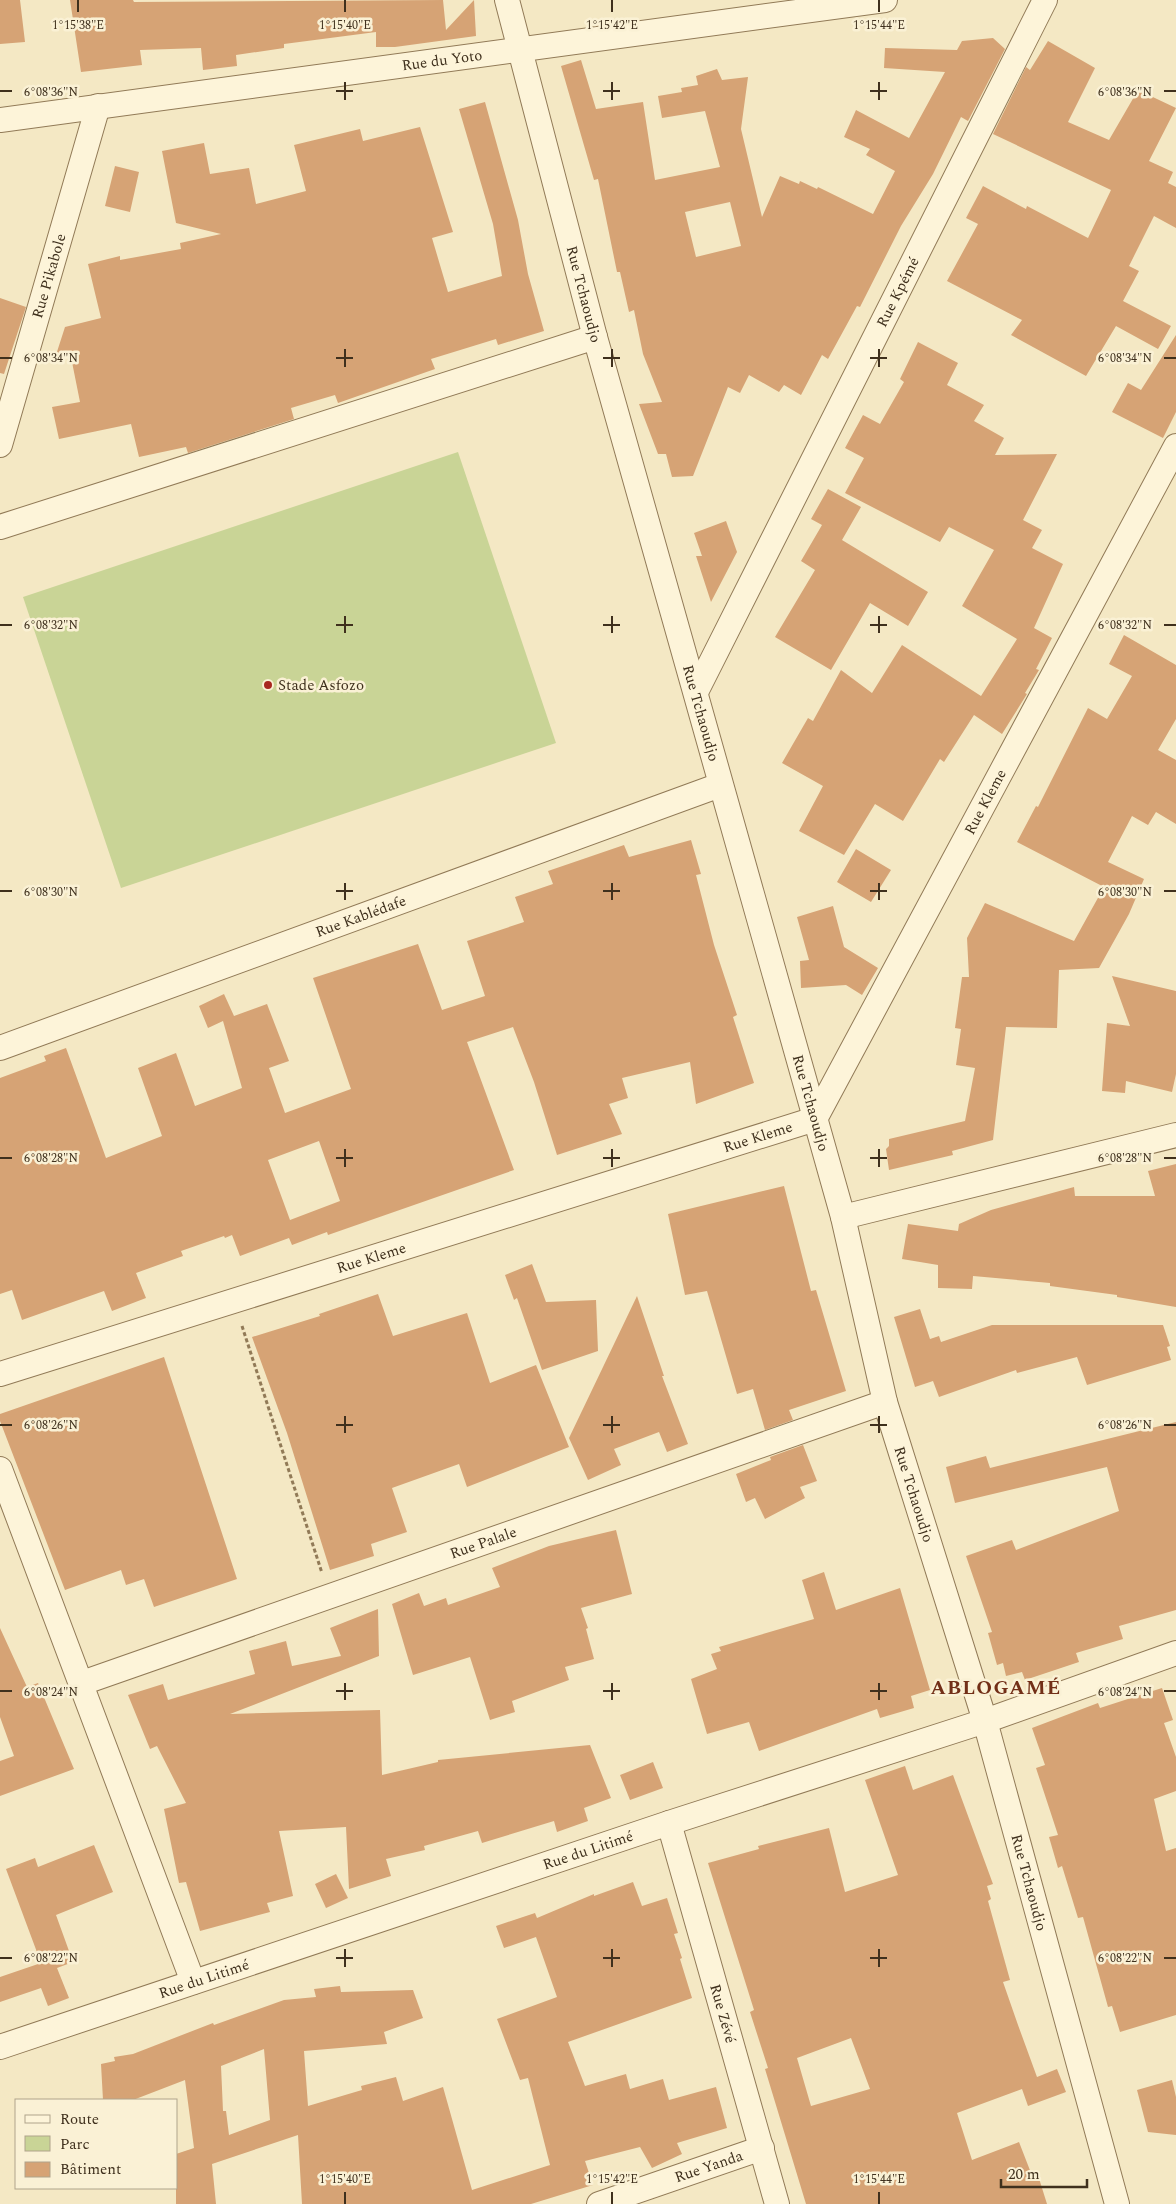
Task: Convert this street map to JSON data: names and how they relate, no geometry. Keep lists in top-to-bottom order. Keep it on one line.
{"streets":{"street":["Rue du Yoto","Rue Pikabole","Rue Kpémé","Rue Tchaoudjo","Rue Kleme","Rue Kablédafe","Rue Palale","Rue du Litimé","Rue Zévé","Rue Yanda"]},"crossings":[["Rue du Yoto","Rue Pikabole"],["Rue du Yoto","Rue Tchaoudjo"],["Rue Kpémé","Rue Tchaoudjo"],["Rue Tchaoudjo","Rue Kleme"],["Rue Tchaoudjo","Rue Kablédafe"],["Rue Tchaoudjo","Rue Palale"],["Rue Tchaoudjo","Rue du Litimé"],["Rue du Litimé","Rue Zévé"],["Rue Zévé","Rue Yanda"]],"districts":["ABLOGAMÉ"],"places":["Stade Asfozo"],"legend":["Route","Parc","Bâtiment"],"scale_bar":"20 m","coordinates":["1°15'38\"E","1°15'40\"E","1°15'42\"E","1°15'44\"E","6°08'36\"N","6°08'34\"N","6°08'32\"N","6°08'30\"N","6°08'28\"N","6°08'26\"N","6°08'24\"N","6°08'22\"N"]}
